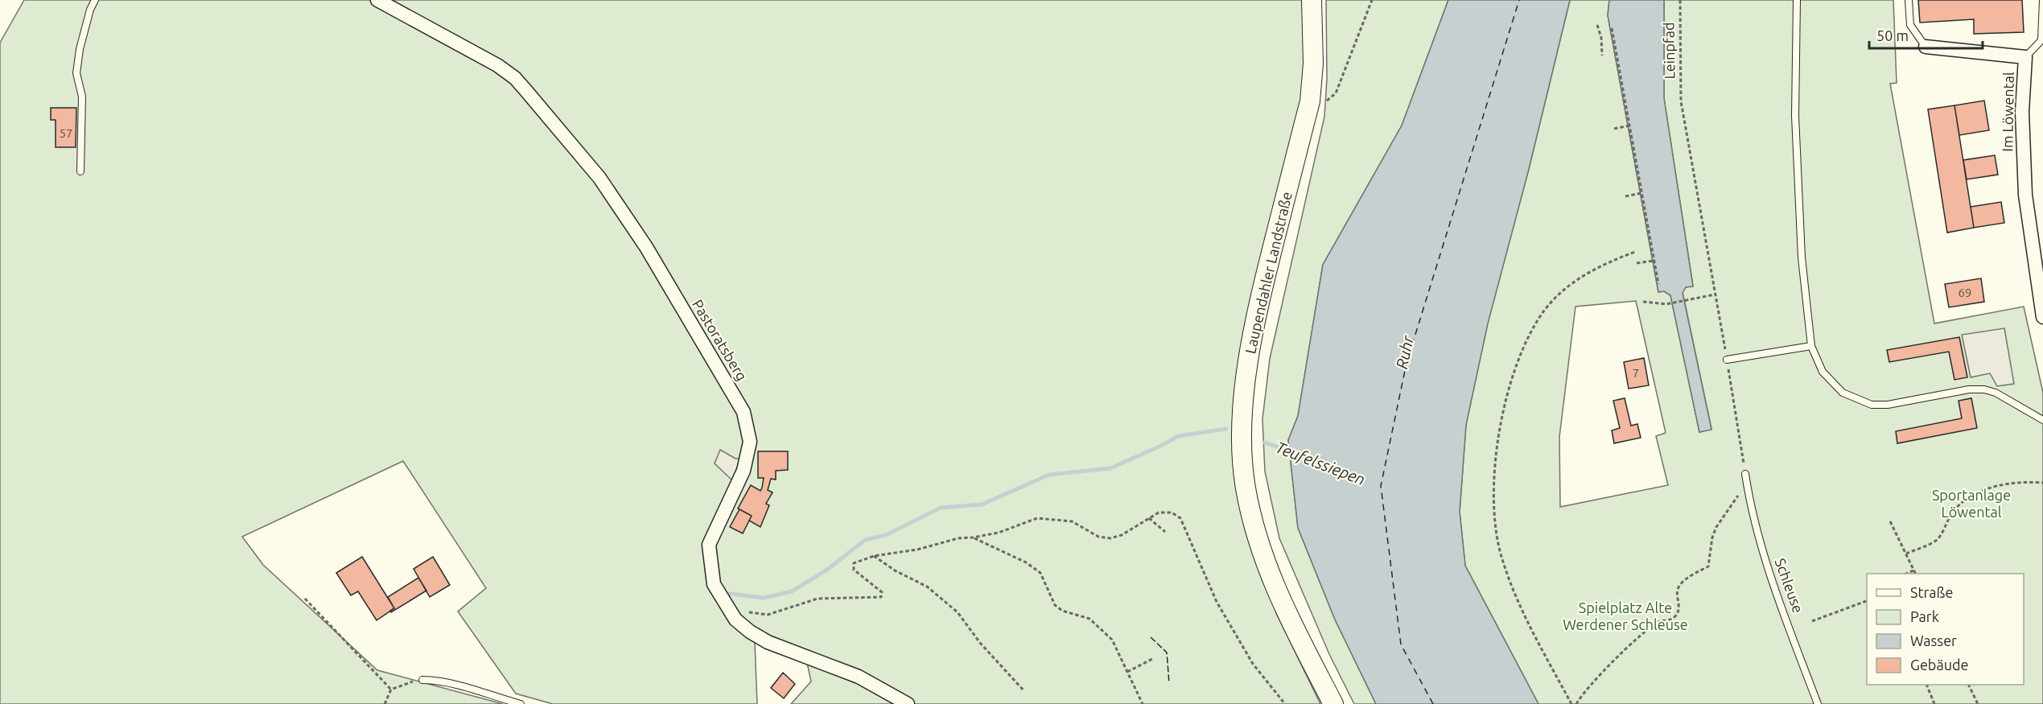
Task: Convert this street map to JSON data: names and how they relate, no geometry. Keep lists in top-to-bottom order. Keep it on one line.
{"streets":{"main road":["Laupendahler Landstraße"],"street":["Im Löwental","Pastoratsberg"],"lane":["Schleuse"],"path":["Leinpfad"]},"crossings":[["Leinpfad","Schleuse"]],"water":["Ruhr","Teufelssiepen"],"parks":["Sportanlage Löwental","Spielplatz Alte Werdener Schleuse"],"house_numbers":["57","69","7"],"legend":["Straße","Park","Wasser","Gebäude"],"scale_bar":"50 m"}
